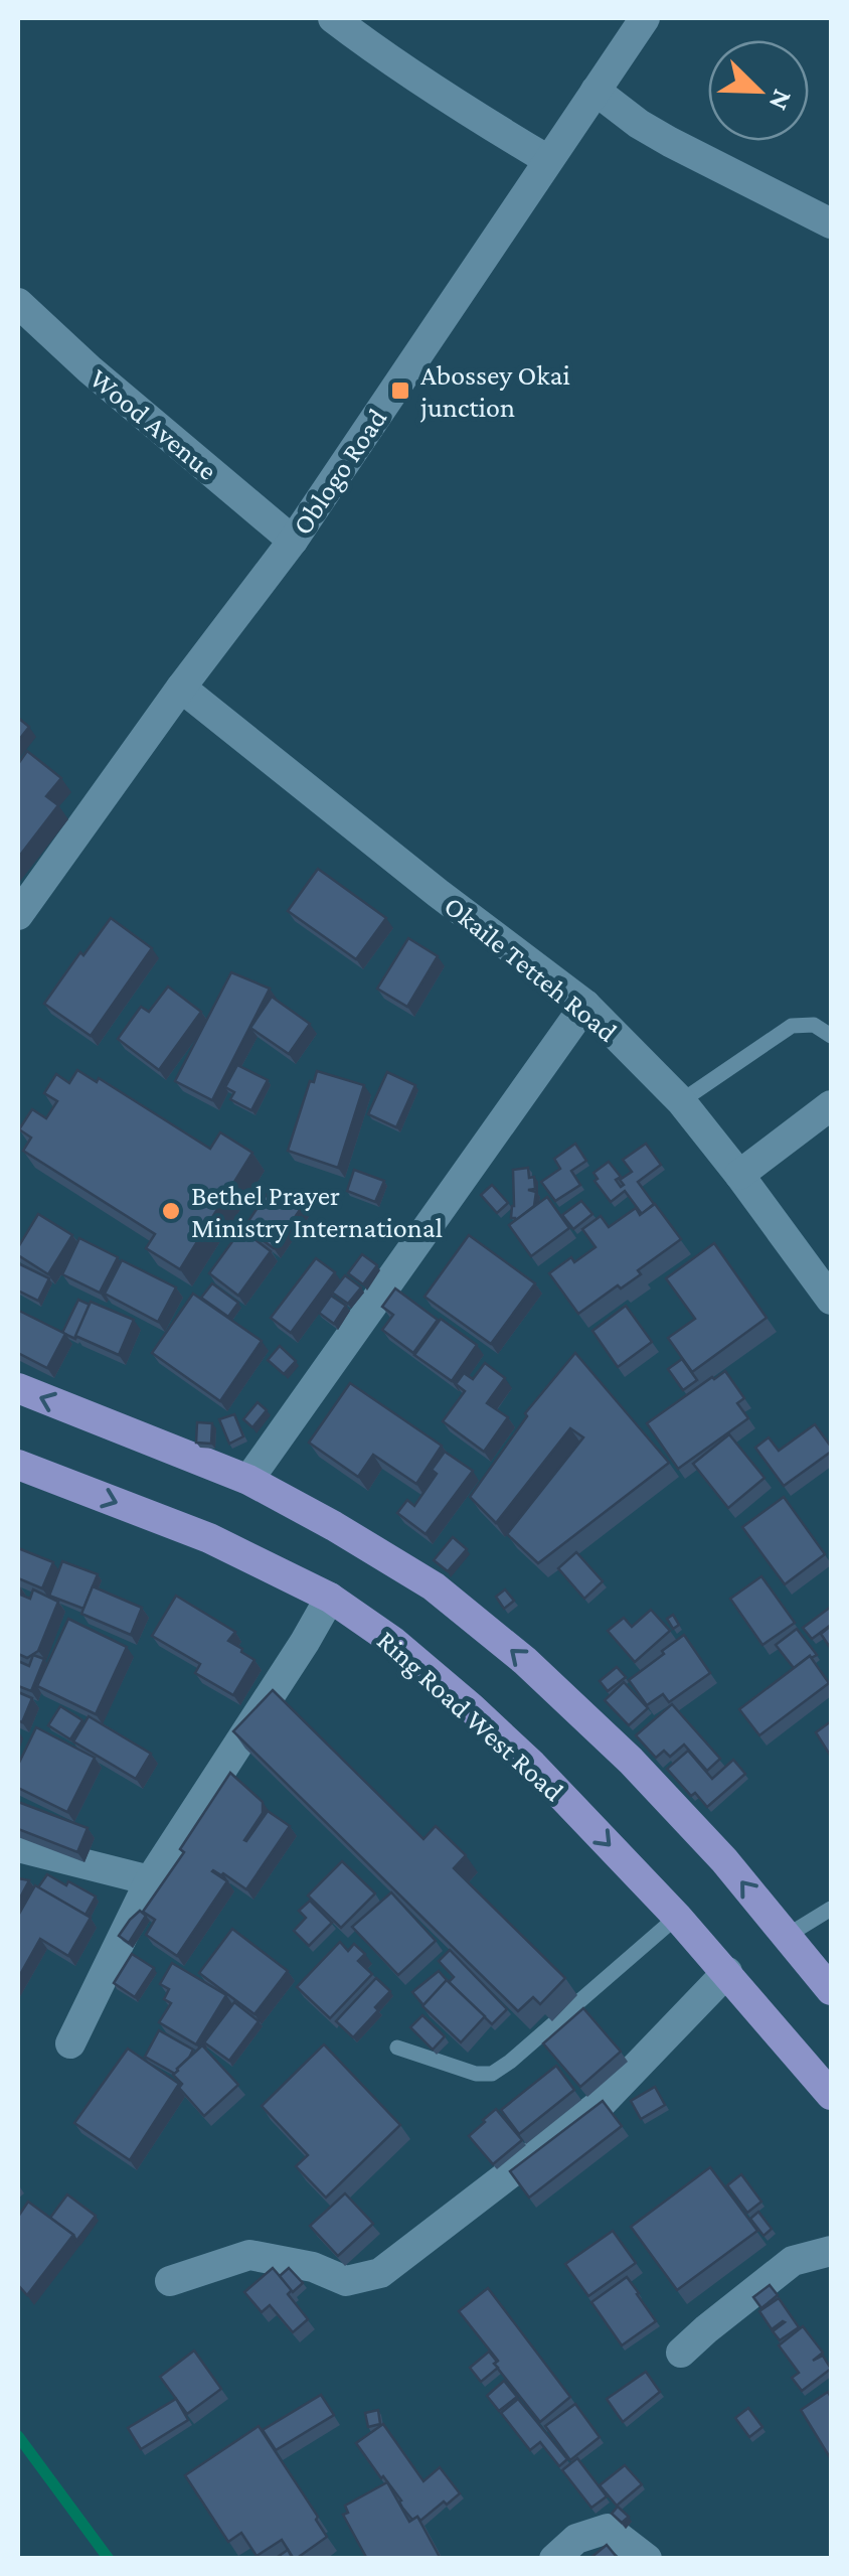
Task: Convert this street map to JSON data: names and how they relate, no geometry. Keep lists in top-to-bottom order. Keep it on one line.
{"streets":{"main road":["Ring Road West Road"],"street":["Wood Avenue","Oblogo Road","Okaile Tetteh Road"]},"crossings":[["Wood Avenue","Oblogo Road"],["Oblogo Road","Okaile Tetteh Road"]],"places":{"transit":["Abossey Okai junction"],"other":["Bethel Prayer Ministry International"]},"north":"bottom right"}
